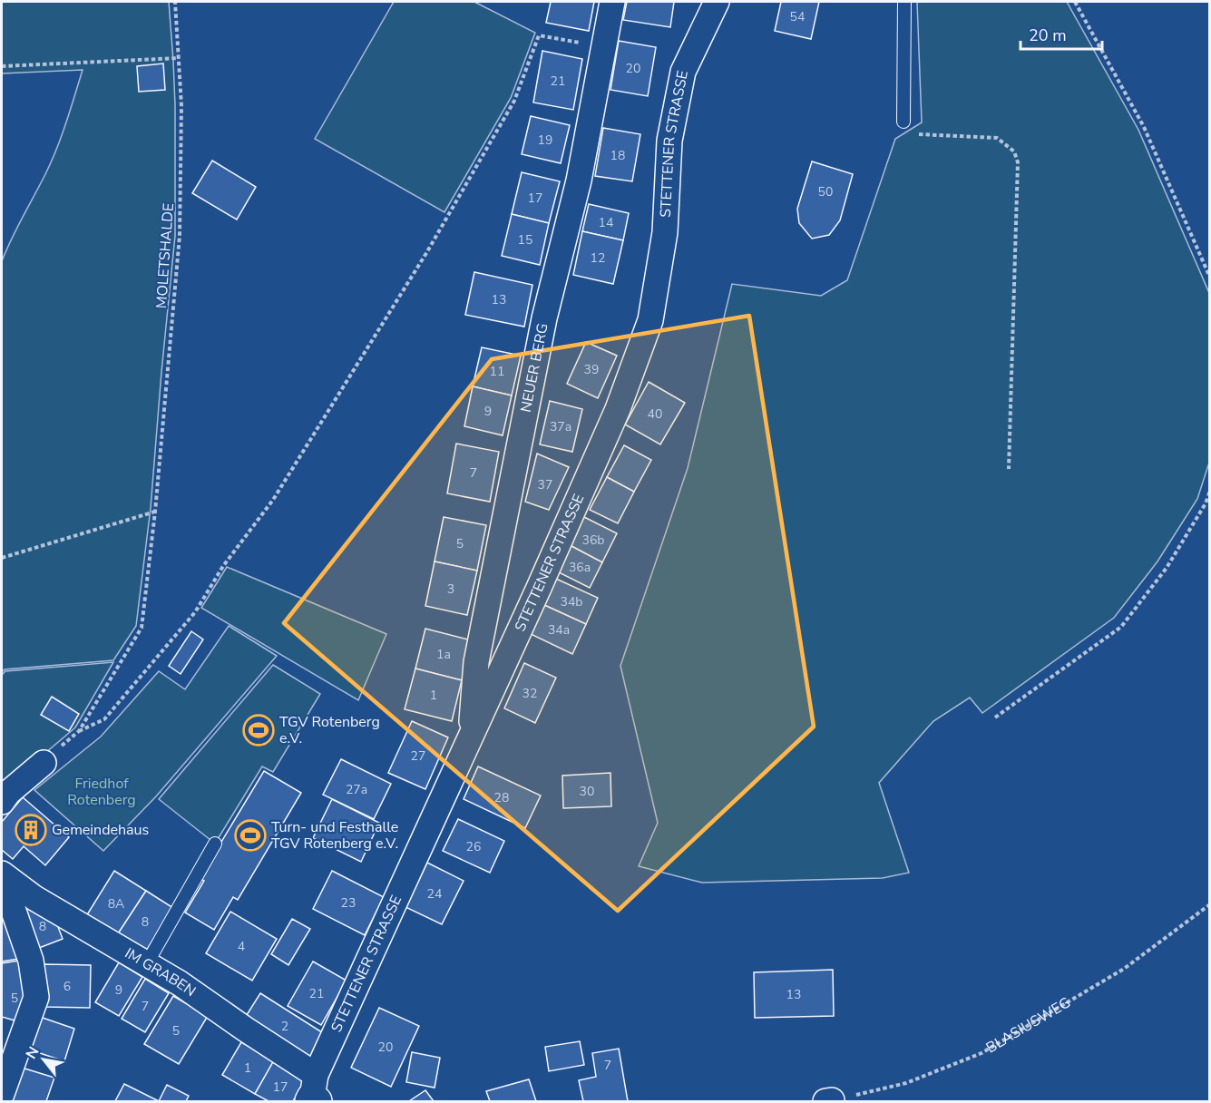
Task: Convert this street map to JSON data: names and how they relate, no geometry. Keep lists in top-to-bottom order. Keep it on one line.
{"streets":{"street":["STETTENER STRASSE","NEUER BERG","IM GRABEN"],"path":["MOLETSHALDE","BLASIUSWEG"]},"crossings":[["STETTENER STRASSE","NEUER BERG"],["STETTENER STRASSE","IM GRABEN"]],"parks":["Friedhof Rotenberg"],"places":{"sports":["TGV Rotenberg e.V.","Turn- und Festhalle TGV Rotenberg e.V."],"building":["Gemeindehaus"]},"house_numbers":["54","20","21","19","18","50","17","14","15","12","13","39","11","9","40","37a","7","37","36b","5","36a","3","34b","34a","1a","32","1","27","27a","30","28","26","24","23","8A","8","8","4","6","9","21","13","5","7","2","5","20","7","1","17"],"scale_bar":"20 m","north":"top left"}
